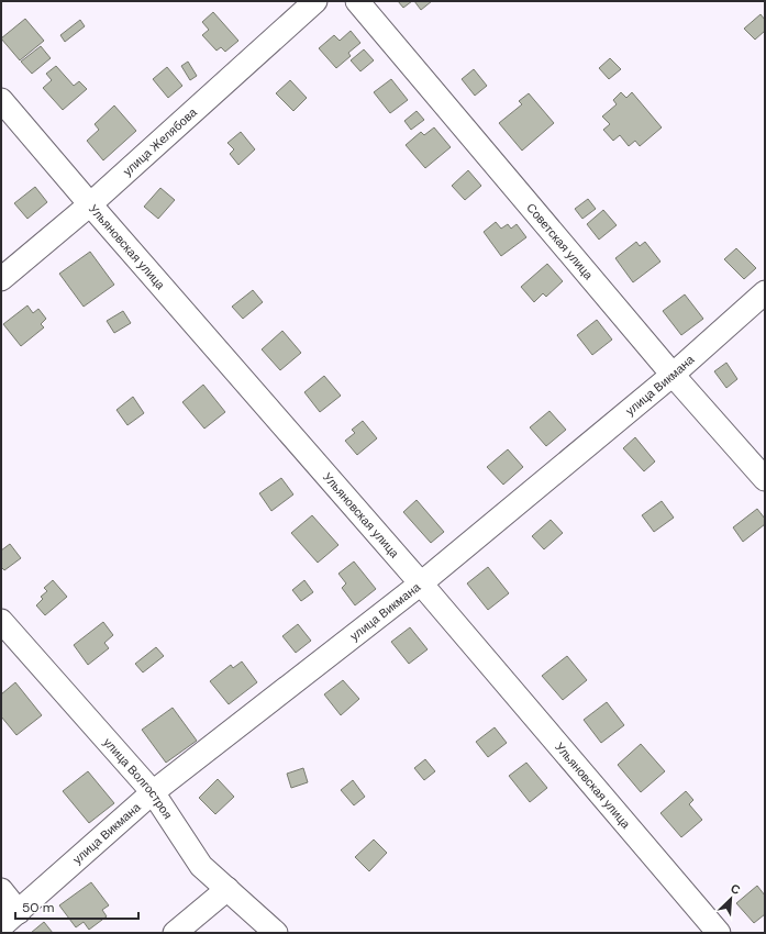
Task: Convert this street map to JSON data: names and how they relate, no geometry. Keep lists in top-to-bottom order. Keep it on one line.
{"streets":{"street":["улица Желябова","Советская улица","Ульяновская улица","улица Викмана","улица Волгостроя"]},"crossings":[["улица Желябова","Ульяновская улица"],["Советская улица","улица Викмана"],["Ульяновская улица","улица Викмана"],["улица Викмана","улица Волгостроя"]],"scale_bar":"50 m","north":"top right"}
